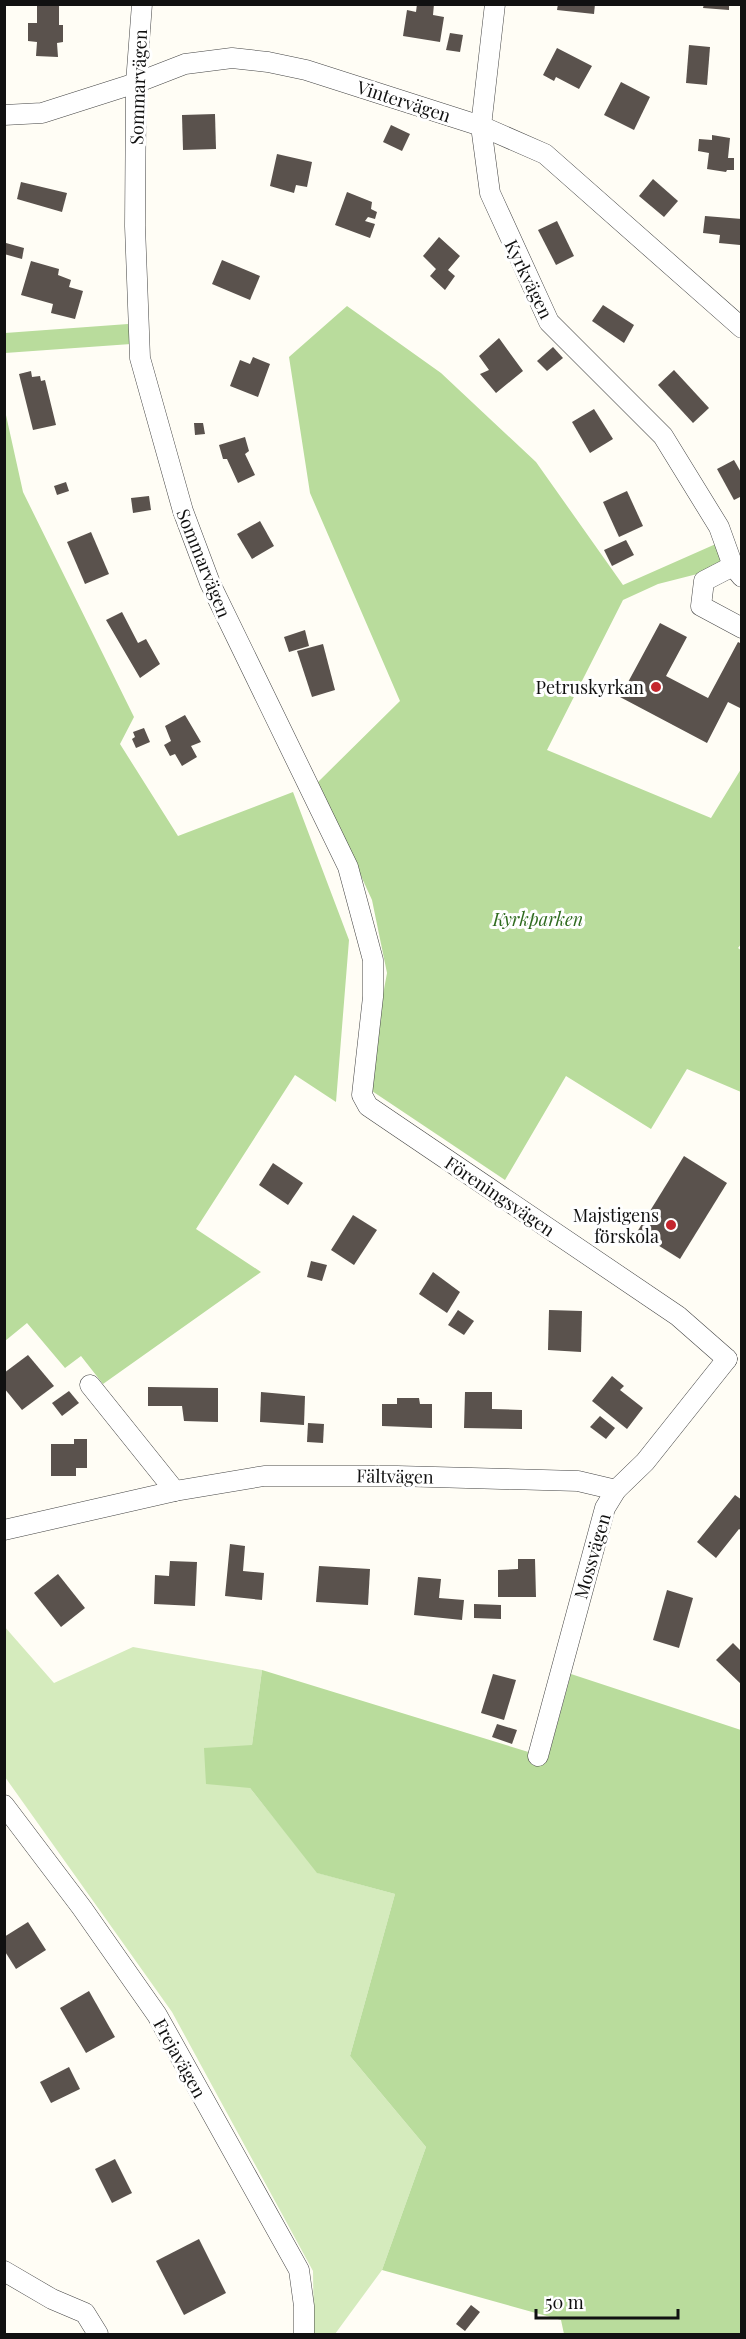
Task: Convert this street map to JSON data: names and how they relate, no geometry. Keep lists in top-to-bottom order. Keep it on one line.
{"streets":{"street":["Sommarvägen","Vintervägen","Kyrkvägen","Föreningsvägen","Fältvägen","Mossvägen","Frejavägen"]},"crossings":[["Sommarvägen","Vintervägen"],["Sommarvägen","Föreningsvägen"],["Vintervägen","Kyrkvägen"],["Föreningsvägen","Mossvägen"],["Fältvägen","Mossvägen"]],"parks":["Kyrkparken"],"places":["Petruskyrkan","Majstigens förskola"],"scale_bar":"50 m"}
